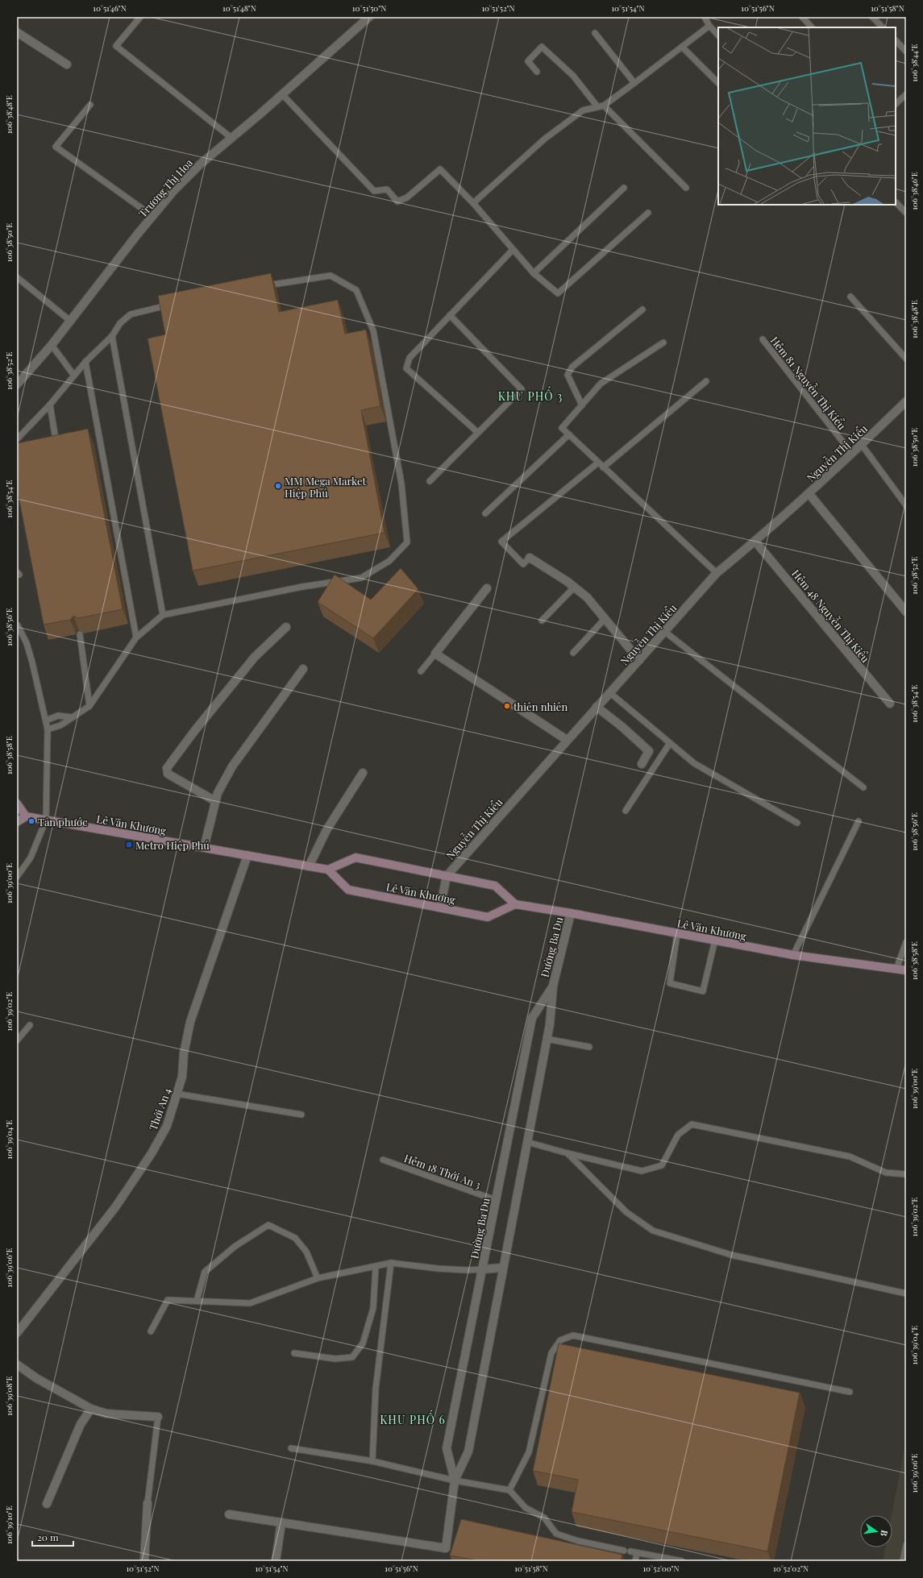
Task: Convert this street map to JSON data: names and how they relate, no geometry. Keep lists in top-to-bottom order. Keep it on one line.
{"streets":{"main road":["Lê Văn Khương"],"street":["Trương Thị Hoa","Nguyễn Thị Kiểu","Hẻm 48 Nguyễn Thị Kiểu","Đường Ba Du","Thới An 4"],"lane":["Hẻm 81 Nguyễn Thị Kiểu","Hẻm 18 Thới An 3"]},"crossings":[["Hẻm 81 Nguyễn Thị Kiểu","Nguyễn Thị Kiểu"],["Nguyễn Thị Kiểu","Hẻm 48 Nguyễn Thị Kiểu"],["Nguyễn Thị Kiểu","Lê Văn Khương"],["Lê Văn Khương","Đường Ba Du"],["Lê Văn Khương","Thới An 4"],["Đường Ba Du","Hẻm 18 Thới An 3"]],"districts":["KHU PHỐ 3","KHU PHỐ 6"],"places":{"other":["MM Mega Market Hiệp Phú","thiên nhiên","Tân phước"],"transit":["Metro Hiệp Phú"]},"scale_bar":"20 m","north":"right","coordinates":["10°51'46\"N","10°51'48\"N","10°51'50\"N","10°51'52\"N","10°51'54\"N","10°51'56\"N","10°51'58\"N","106°38'44\"E","106°38'48\"E","106°38'46\"E","106°38'50\"E","106°38'52\"E","106°38'54\"E","106°38'56\"E","106°38'58\"E","106°39'00\"E","106°39'02\"E","106°39'04\"E","106°39'06\"E","106°39'08\"E","106°39'10\"E","10°52'00\"N","10°52'02\"N"]}
